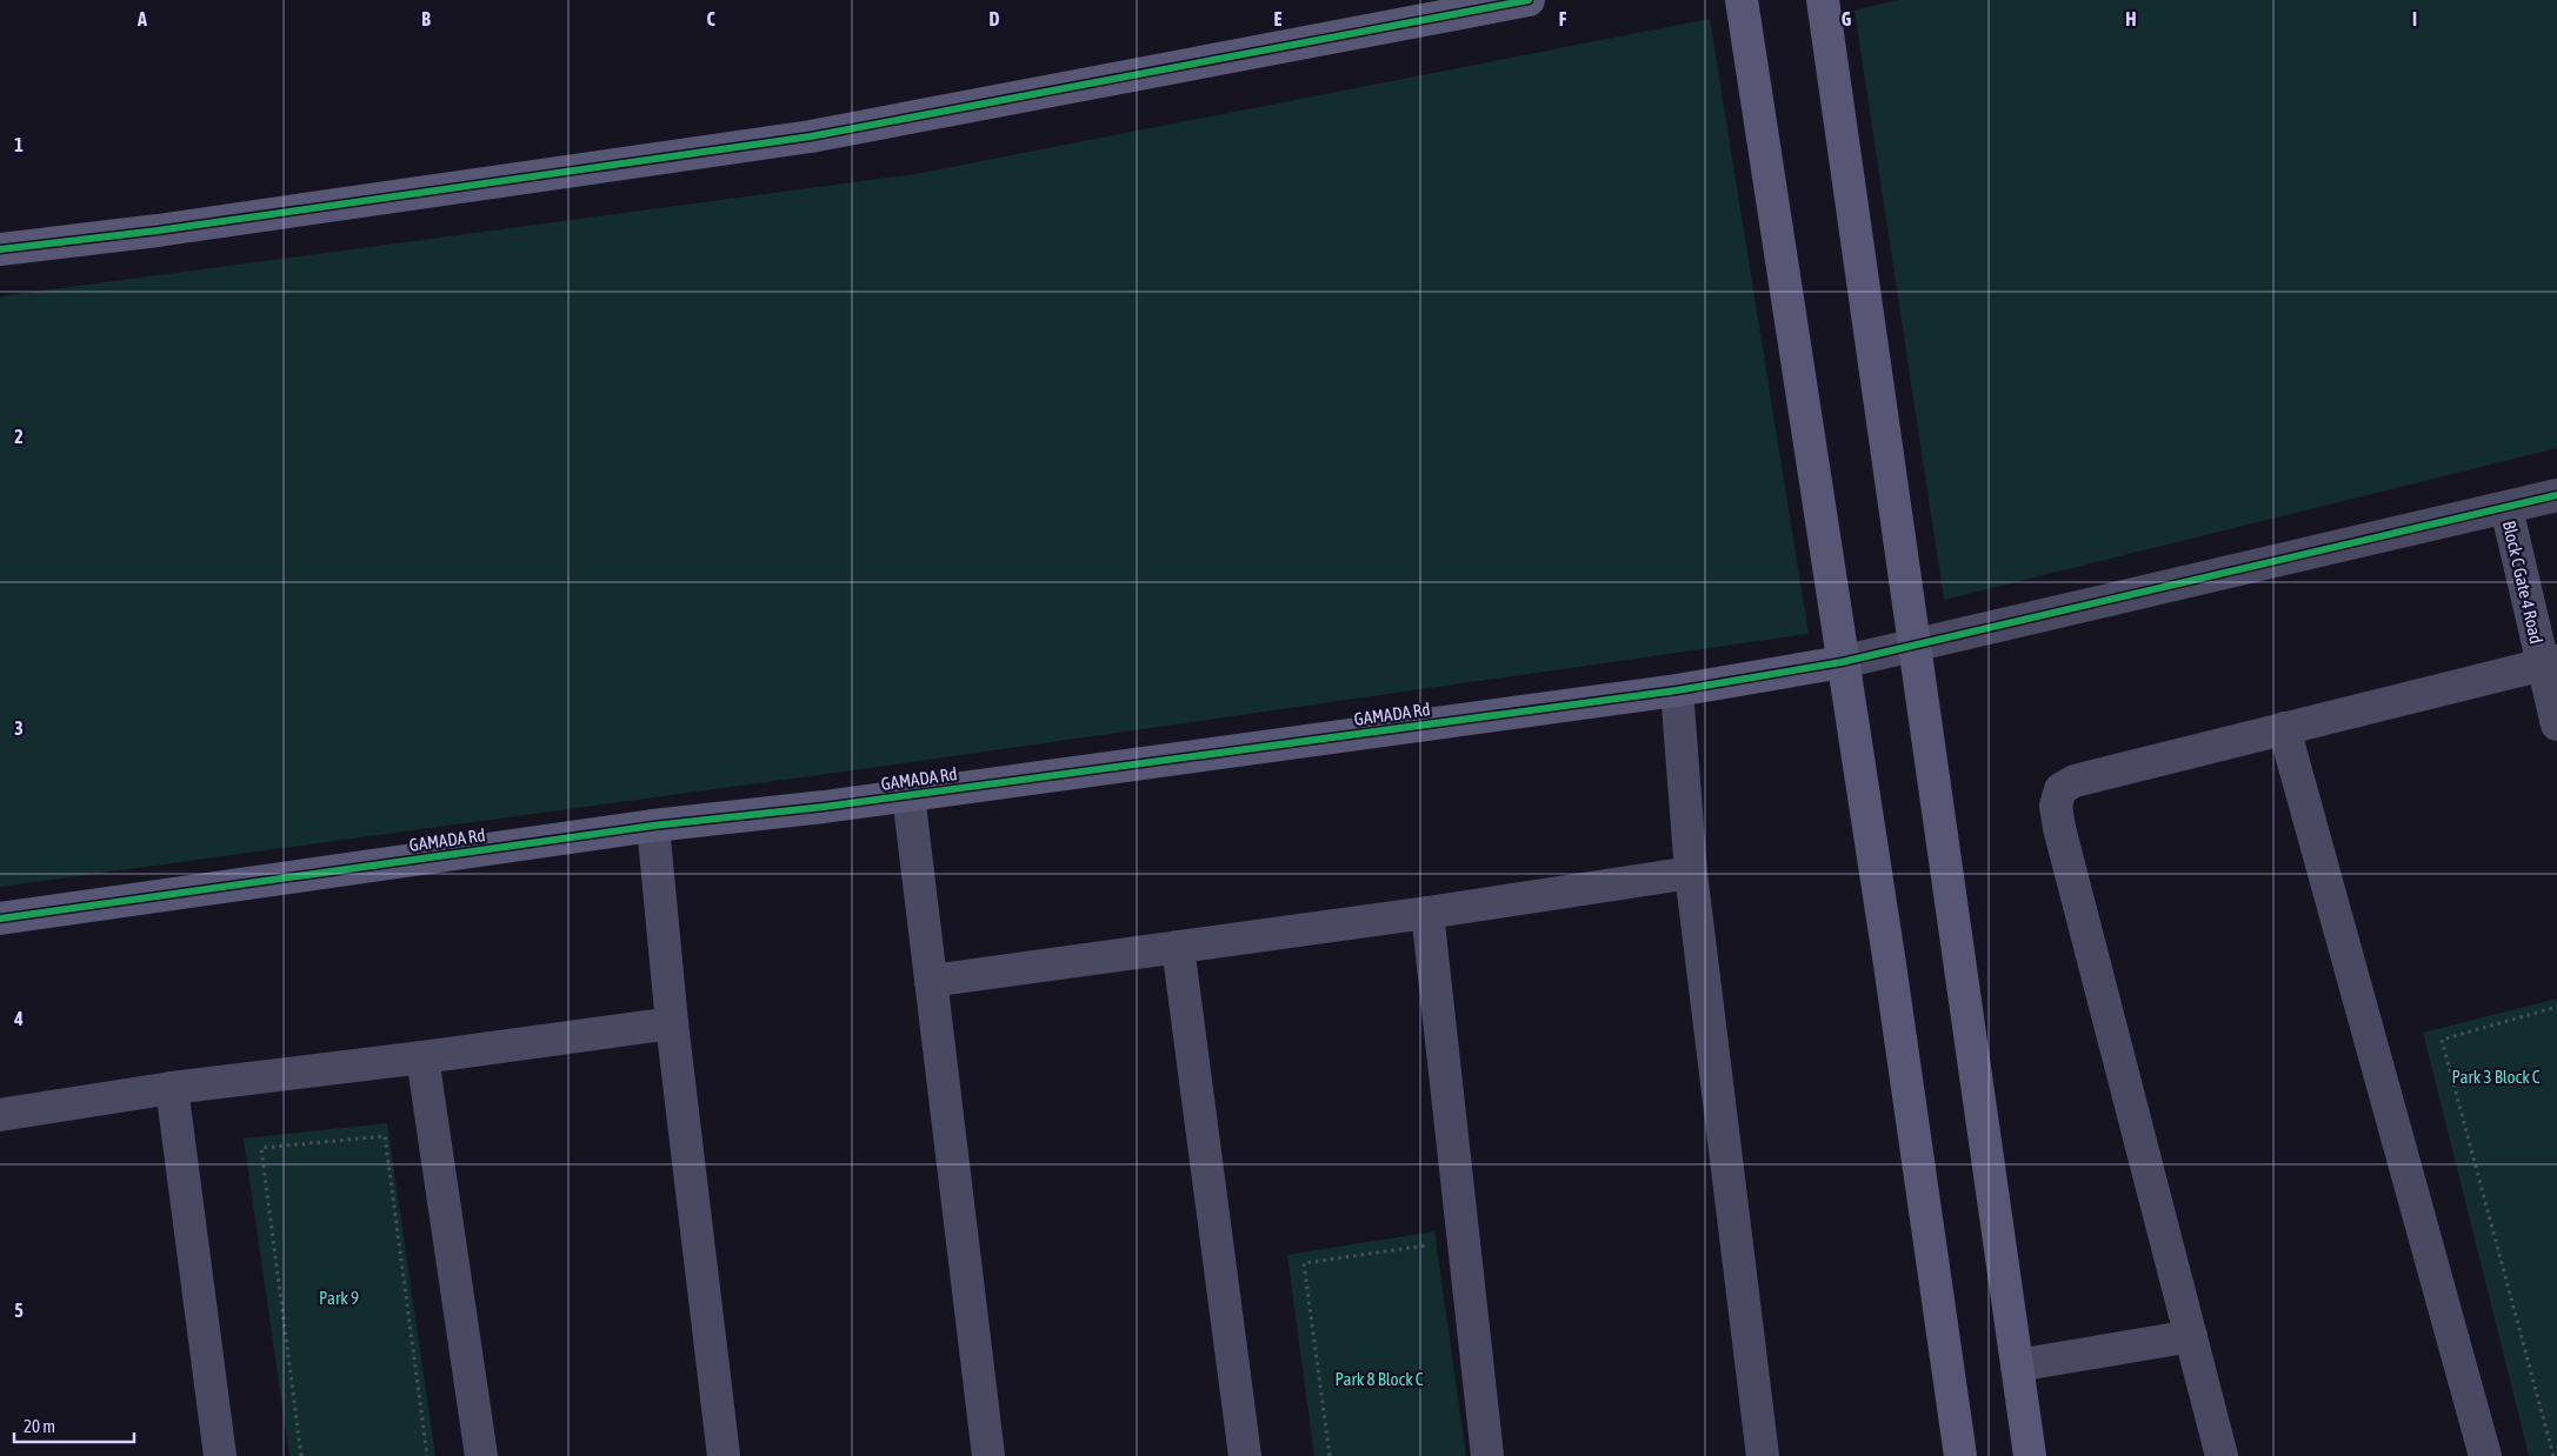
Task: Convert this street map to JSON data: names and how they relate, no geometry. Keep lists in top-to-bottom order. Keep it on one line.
{"streets":{"street":["Block C Gate 4 Road","GAMADA Rd"]},"parks":["Park 3 Block C","Park 9","Park 8 Block C"],"scale_bar":"20 m","grid":{"columns":["A","B","C","D","E","F","G","H","I"],"rows":["1","2","3","4","5"]}}
